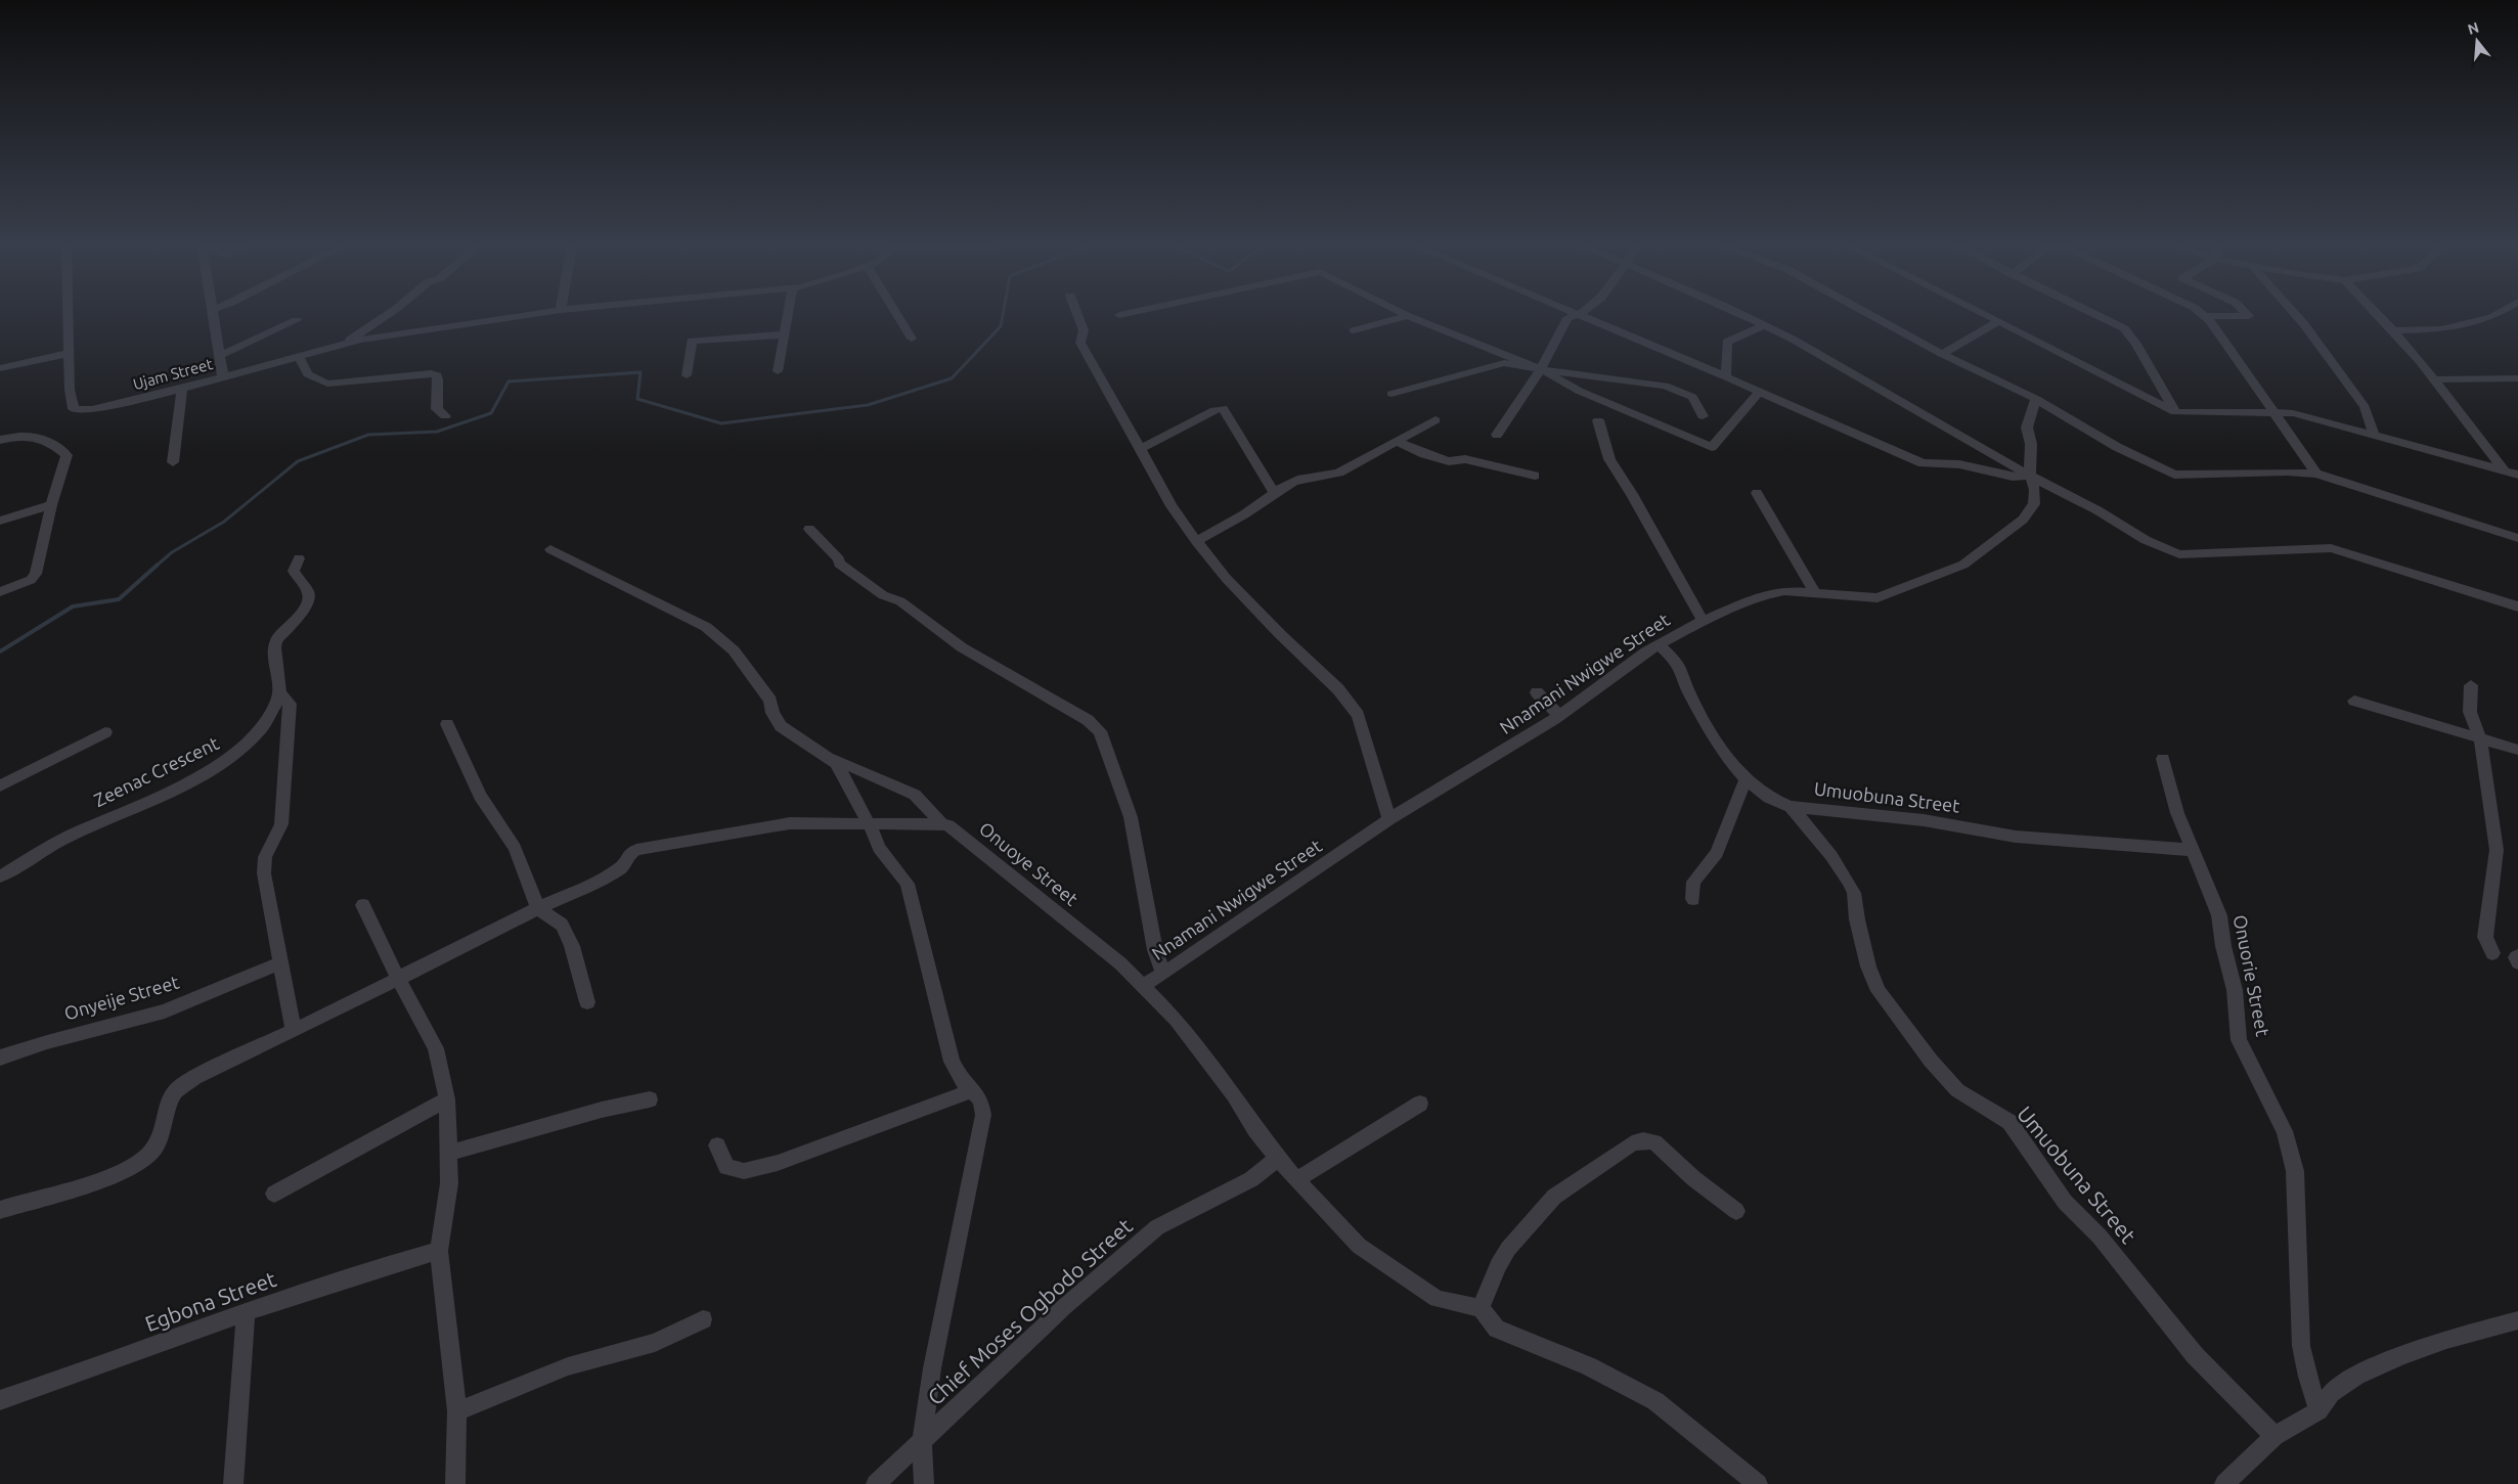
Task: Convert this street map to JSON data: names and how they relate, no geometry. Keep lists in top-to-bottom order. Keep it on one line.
{"streets":{"street":["Ujam Street","Nnamani Nwigwe Street","Zeenac Crescent","Umuobuna Street","Onuoye Street","Onuorie Street","Onyeije Street","Egbona Street","Chief Moses Ogbodo Street"]},"crossings":[["Nnamani Nwigwe Street","Umuobuna Street"],["Nnamani Nwigwe Street","Onuoye Street"],["Umuobuna Street","Onuorie Street"]],"north":"top"}
